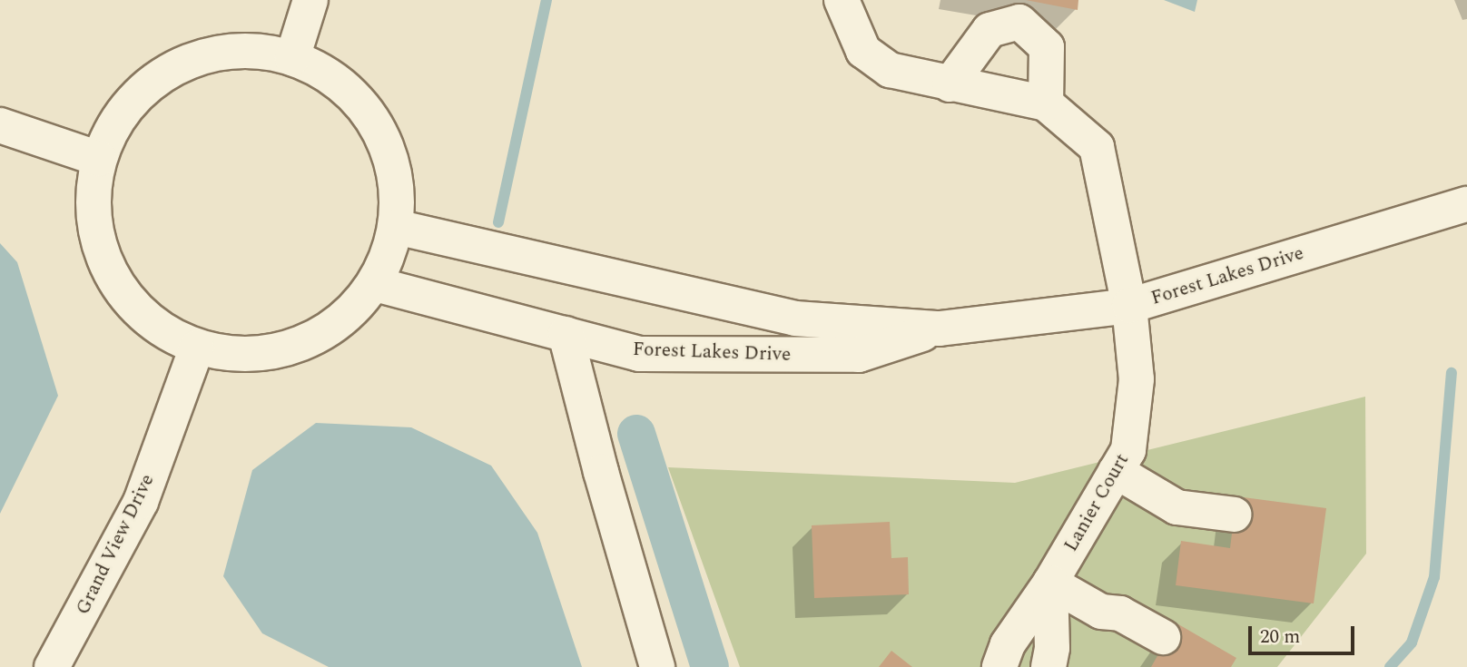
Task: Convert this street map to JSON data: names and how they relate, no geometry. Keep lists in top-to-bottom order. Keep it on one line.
{"streets":{"street":["Forest Lakes Drive","Lanier Court","Grand View Drive"]},"crossings":[["Forest Lakes Drive","Lanier Court"]],"scale_bar":"20 m"}
